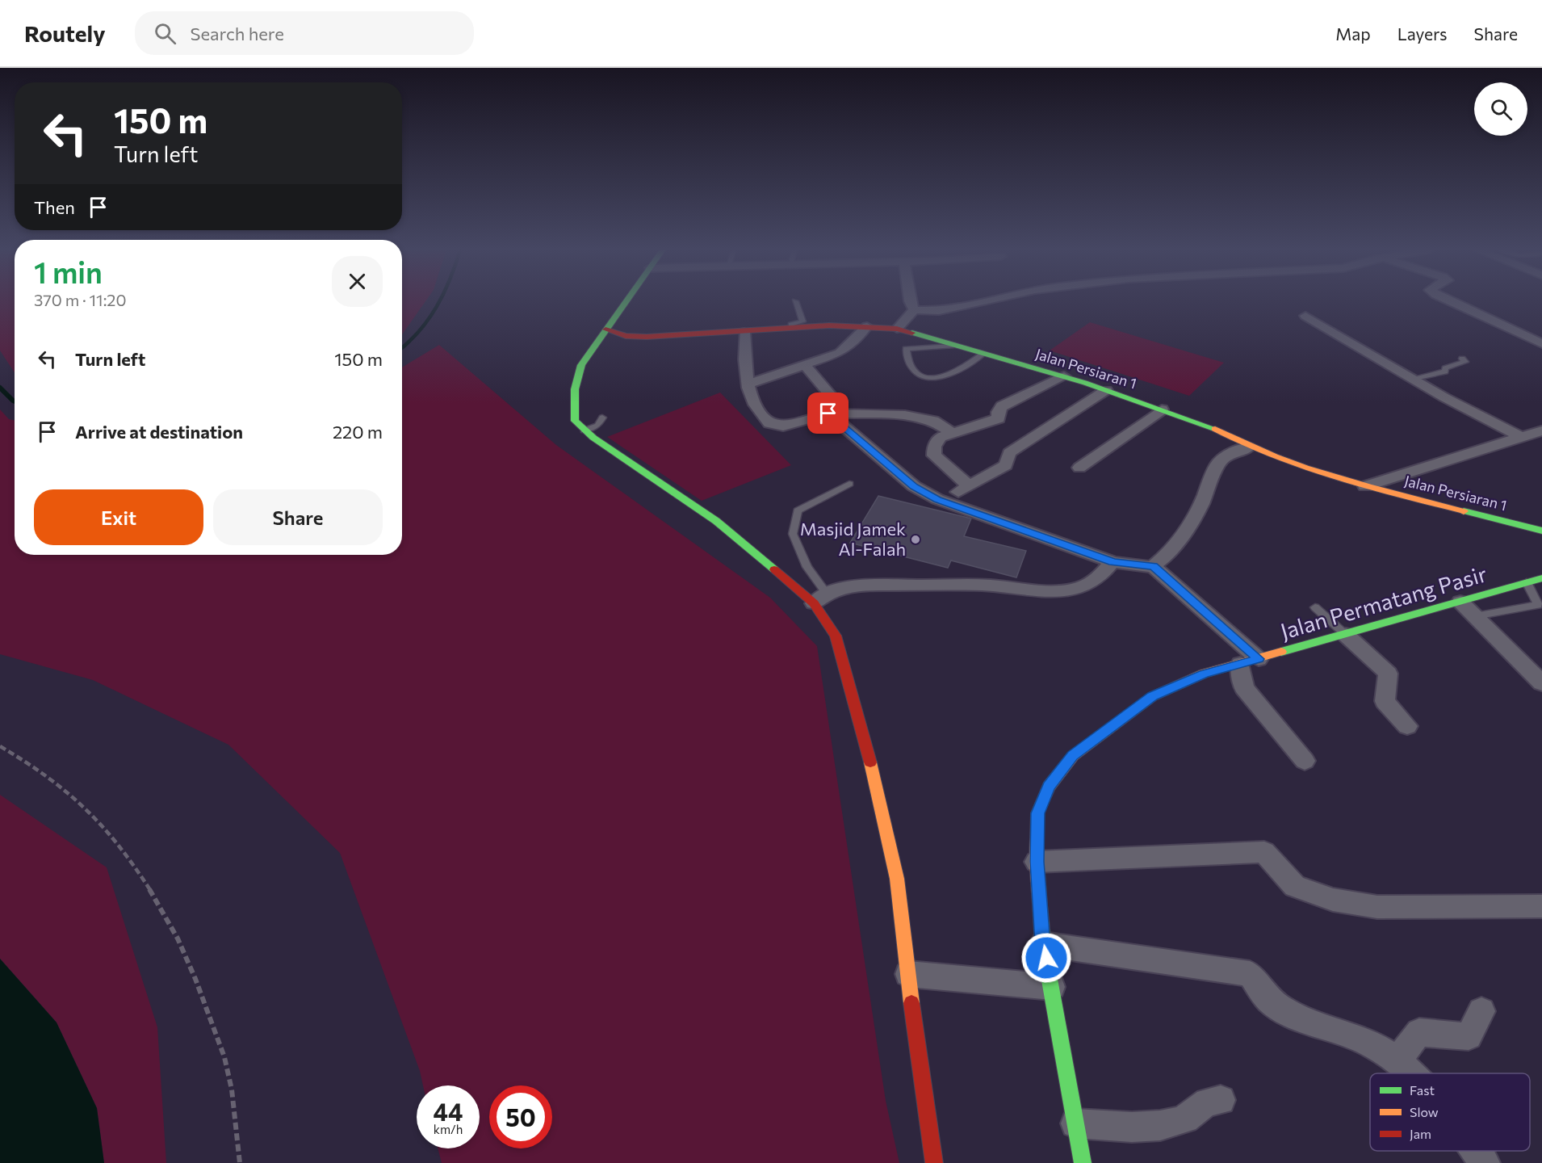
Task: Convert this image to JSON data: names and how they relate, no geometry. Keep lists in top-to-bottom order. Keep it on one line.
{"streets":{"street":["Jalan Persiaran 1","Jalan Permatang Pasir"]},"places":["Masjid Jamek Al-Falah"],"legend":["Fast","Slow","Jam"],"page":{"header":"Routely","search":"Search here","nav":["Map","Layers","Share"],"turn":["150 m","Turn left"],"then":"Then","heading":["1 min","370 m · 11:20"],"list":[{"name":"Turn left","value":"150 m"},{"name":"Arrive at destination","value":"220 m"}],"buttons":["Exit","Share"],"speed":"44 km/h","limit":"50"}}
